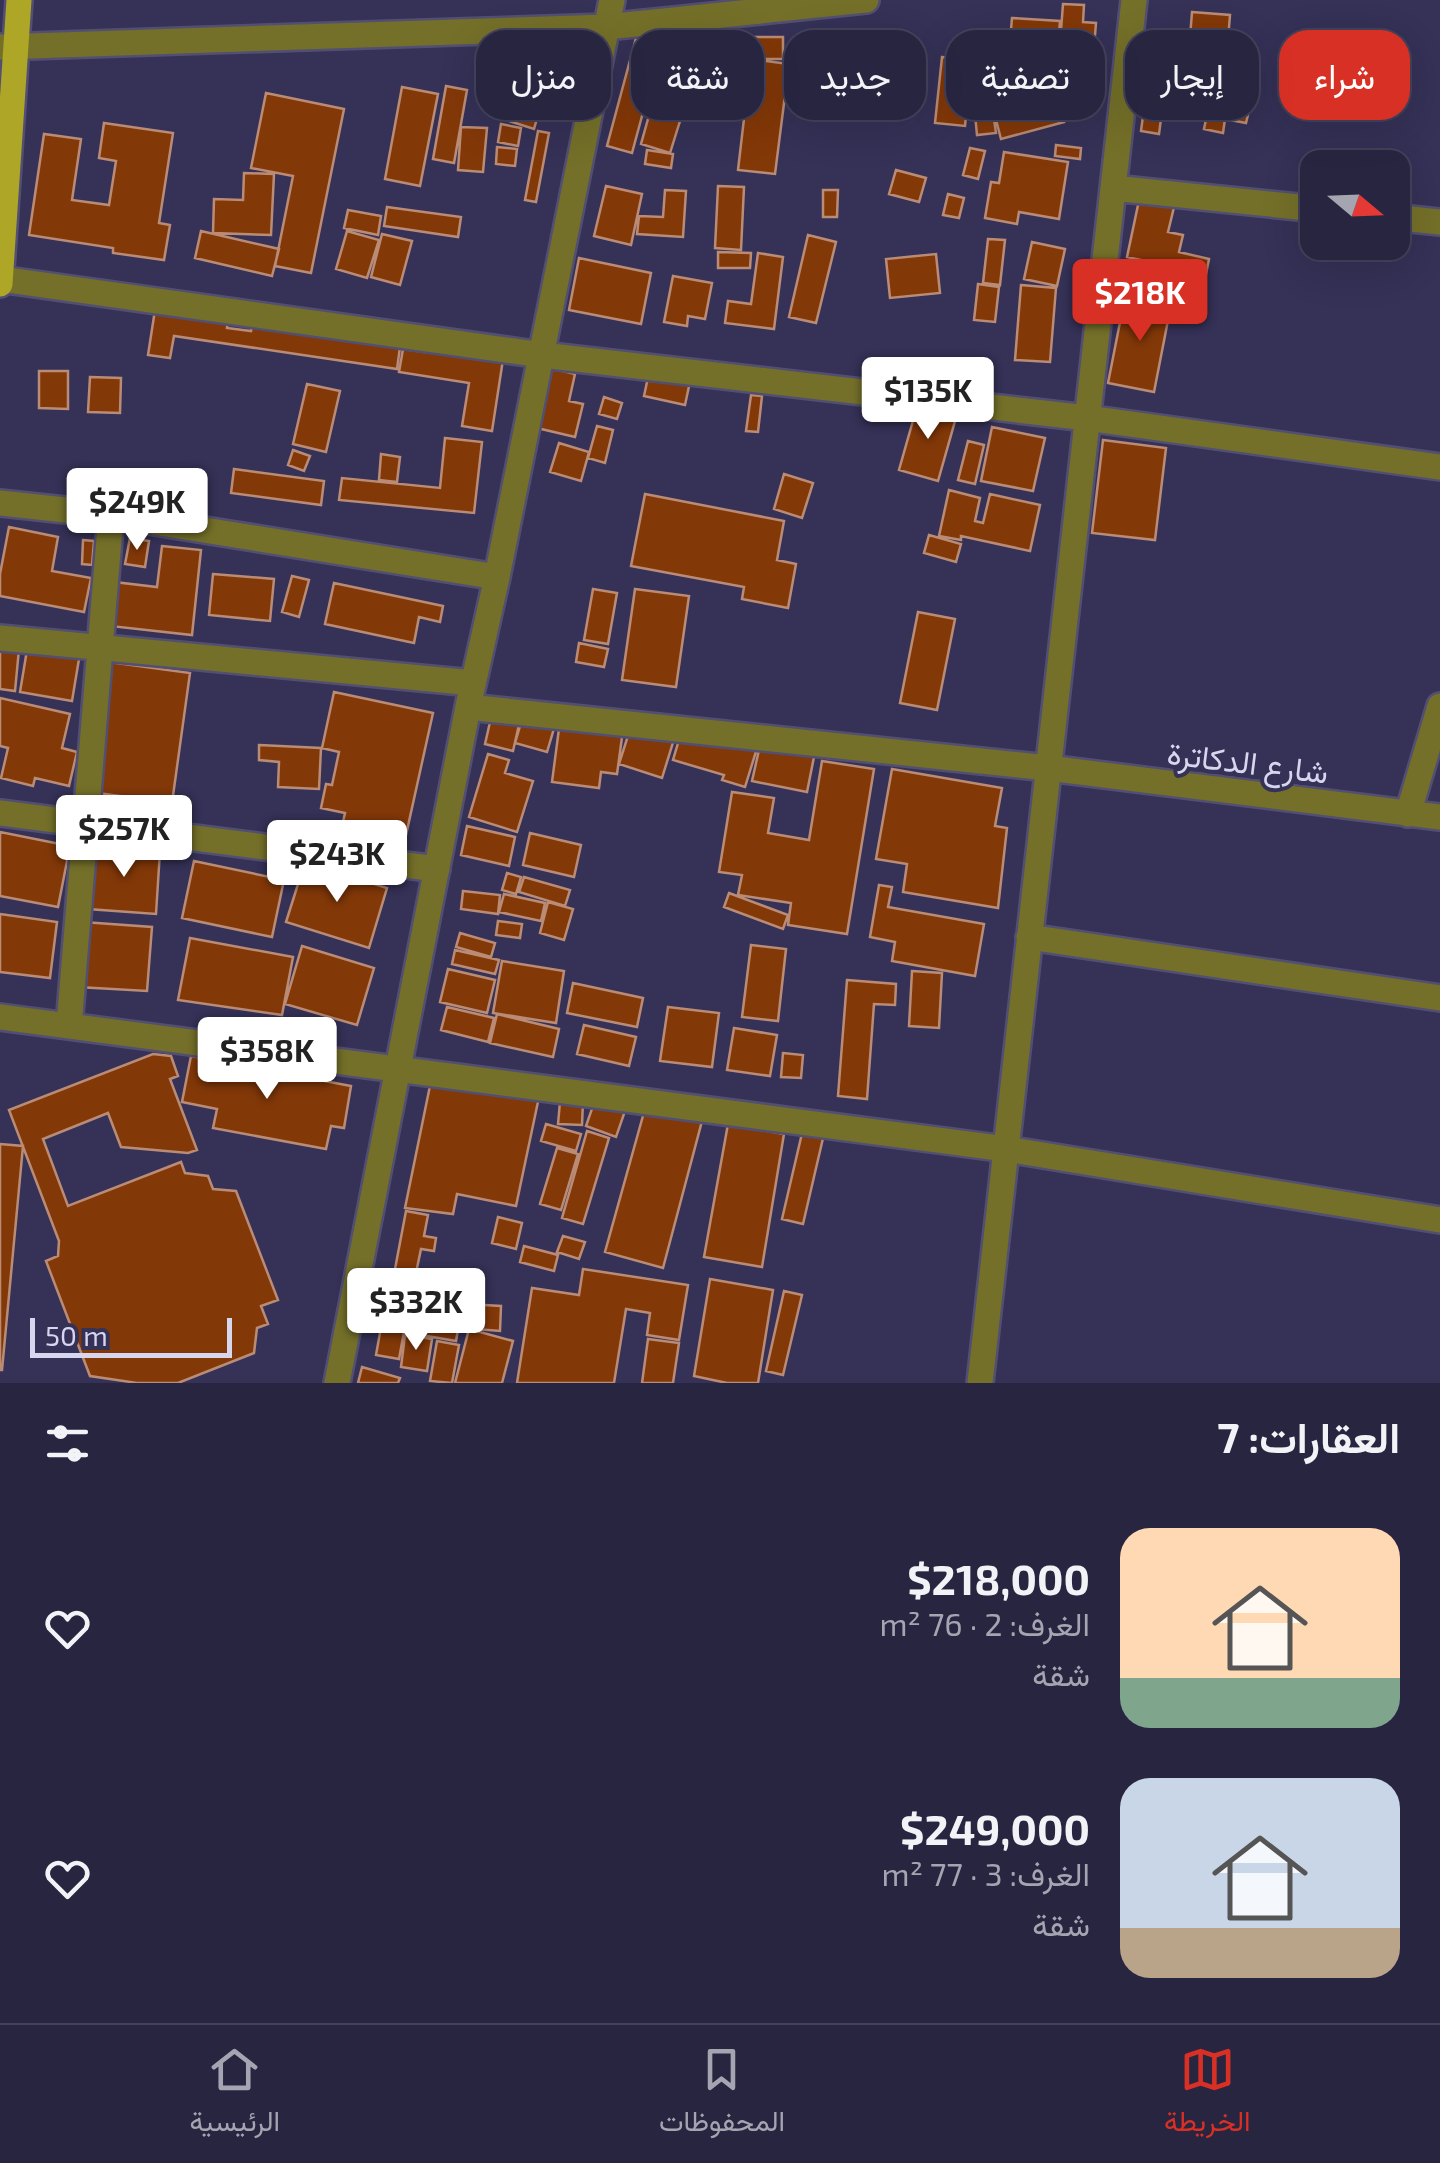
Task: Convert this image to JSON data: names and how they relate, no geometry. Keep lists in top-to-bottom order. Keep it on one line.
{"streets":{"street":["شارع الدكاترة"]},"scale_bar":"50 m","north":"right","page":{"chip":["شراء","إيجار","تصفية","جديد","شقة","منزل"],"price":["$218K","$135K","$249K","$257K","$243K","$358K","$332K"],"scale":"50 m","heading":"العقارات: 7","list":[{"name":"$218,000","note":"الغرف: 2 · 76 m² · شقة"},{"name":"$249,000","note":"الغرف: 3 · 77 m² · شقة"}],"tabs":["الخريطة","المحفوظات","الرئيسية"]}}
